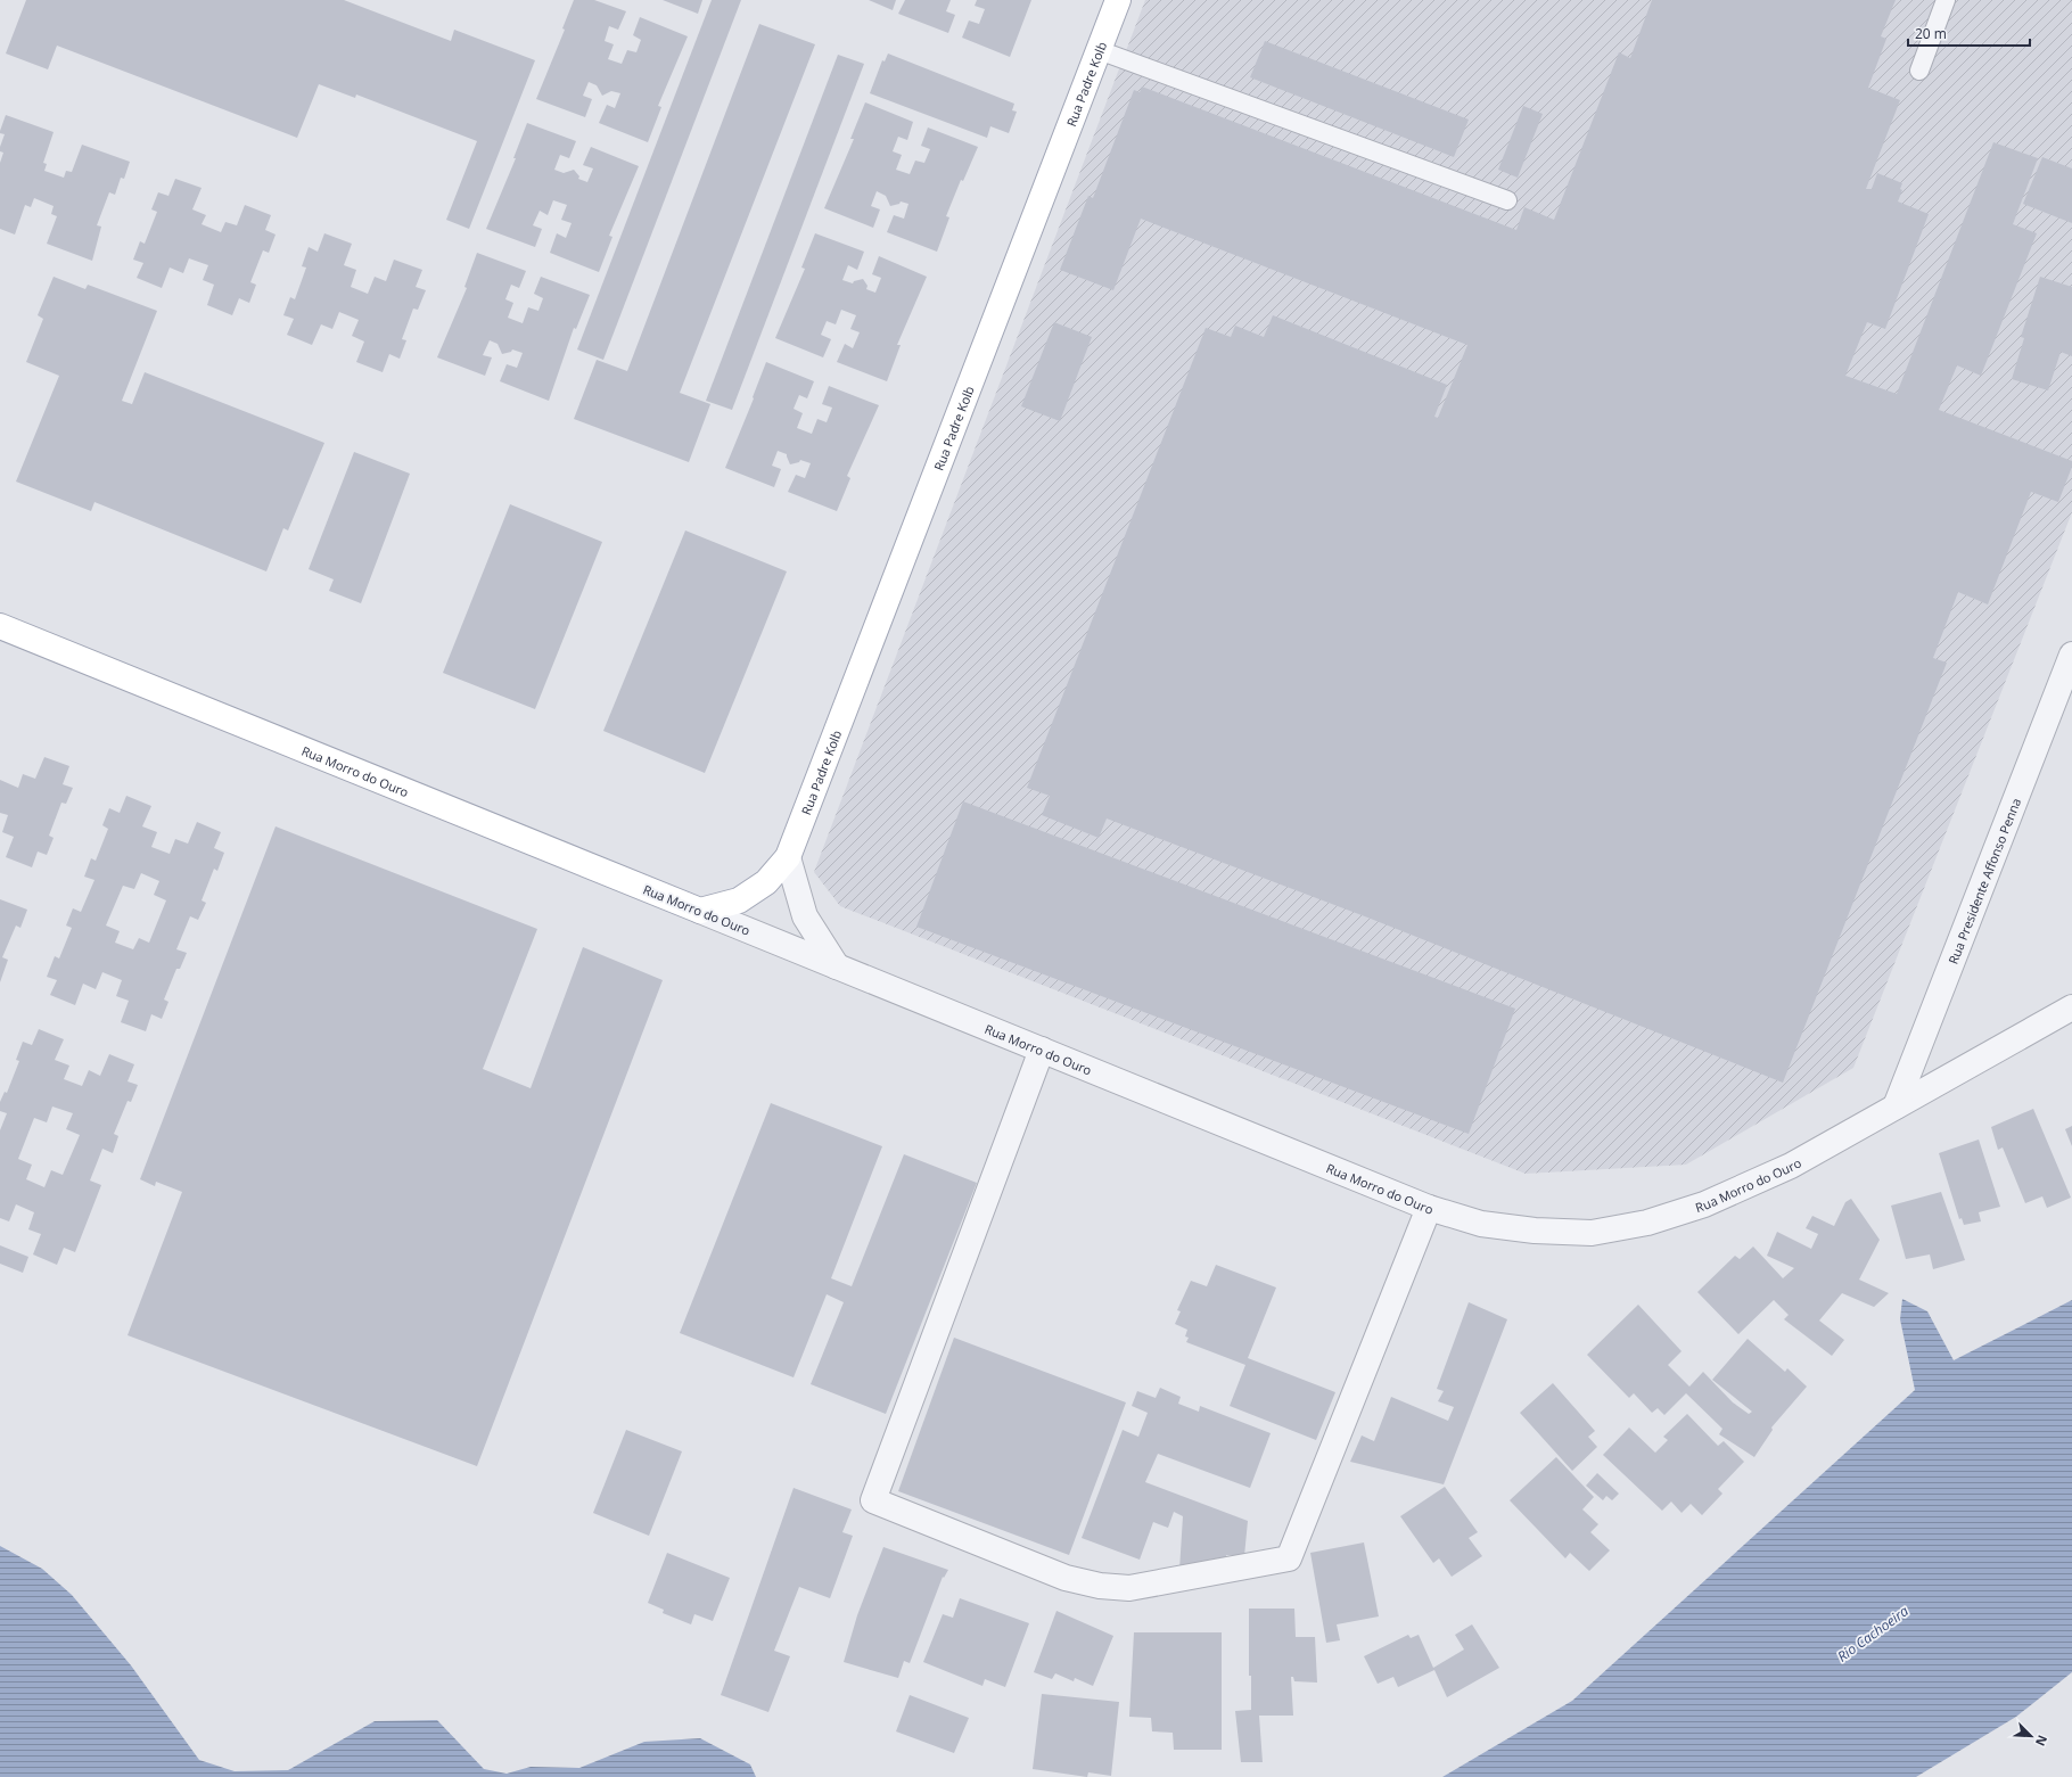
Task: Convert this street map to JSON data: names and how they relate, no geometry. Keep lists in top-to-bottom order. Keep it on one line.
{"streets":{"main road":["Rua Padre Kolb","Rua Morro do Ouro"],"street":["Rua Presidente Affonso Penna"]},"crossings":[["Rua Padre Kolb","Rua Morro do Ouro"],["Rua Morro do Ouro","Rua Presidente Affonso Penna"]],"water":["Rio Cachoeira"],"scale_bar":"20 m","north":"bottom right"}
